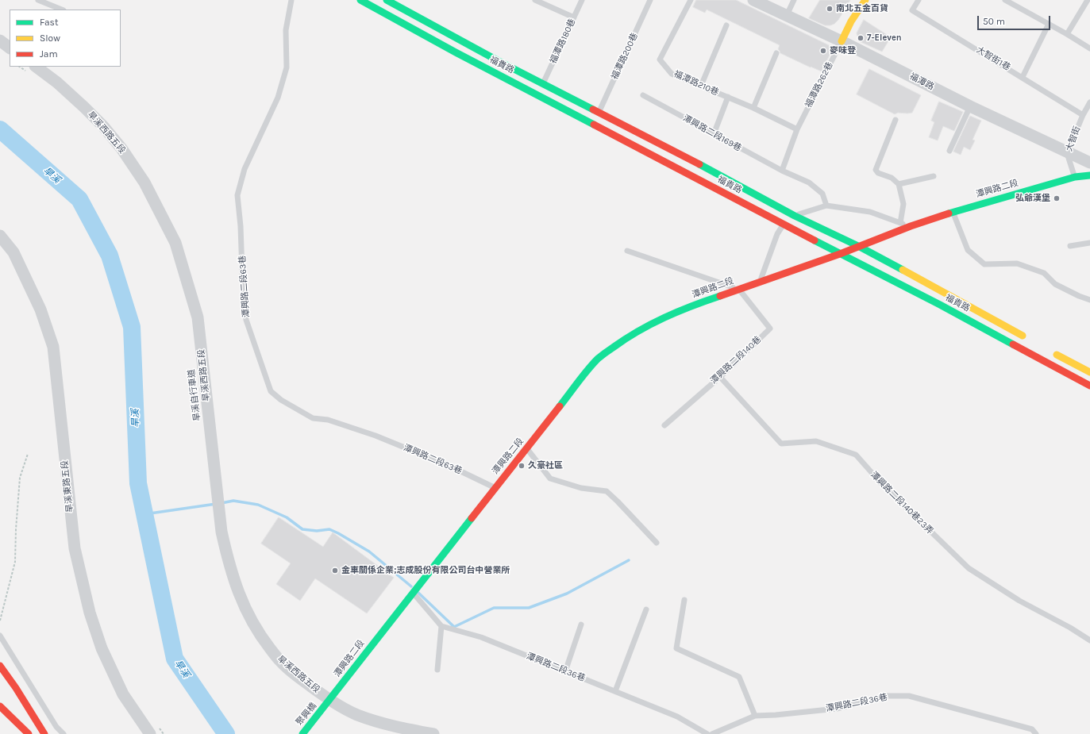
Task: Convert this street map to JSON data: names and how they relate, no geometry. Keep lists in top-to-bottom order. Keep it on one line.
{"streets":{"main road":["福貴路","潭興路二段","聚興橋"],"street":["福潭路","旱溪西路五段","旱溪東路五段"],"lane":["福潭路180巷","福潭路200巷","大智街1巷","福潭路210巷","福潭路262巷","潭興路二段169巷","大智街","潭興路二段63巷","潭興路二段140巷","潭興路二段140巷23弄","潭興路二段36巷"]},"crossings":[["福潭路180巷","福貴路"],["福潭路200巷","福貴路"],["大智街1巷","大智街"],["福貴路","潭興路二段"],["福潭路","福潭路262巷"],["福潭路","大智街"],["福潭路210巷","福潭路262巷"],["福潭路262巷","潭興路二段169巷"],["旱溪西路五段","潭興路二段"],["旱溪西路五段","聚興橋"],["大智街","潭興路二段"],["潭興路二段","潭興路二段63巷"],["潭興路二段","潭興路二段140巷"],["潭興路二段","聚興橋"],["潭興路二段140巷","潭興路二段140巷23弄"]],"water":["旱溪"],"places":["南北五金百貨","7-Eleven","麥味登","弘爺漢堡","久豪社區","金車關係企業;志成股份有限公司台中營業所"],"legend":["Fast","Slow","Jam"],"scale_bar":"50 m"}
